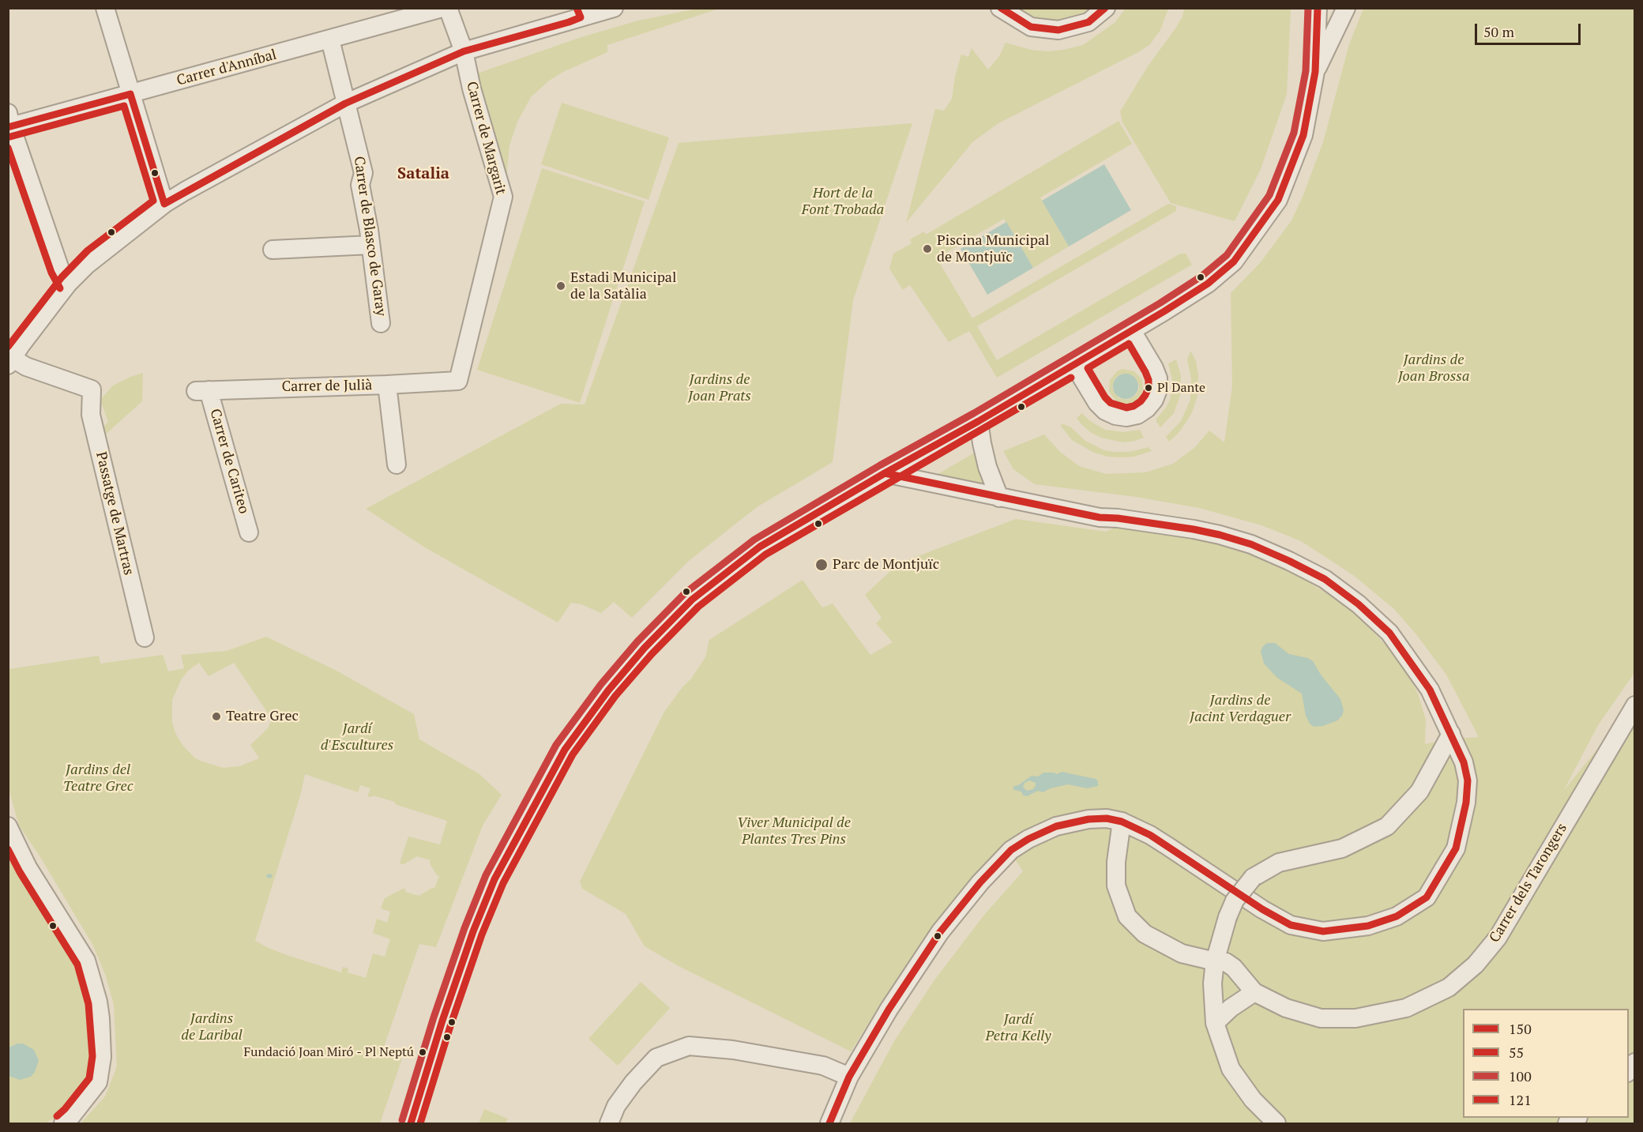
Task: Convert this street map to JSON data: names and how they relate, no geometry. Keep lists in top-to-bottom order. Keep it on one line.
{"streets":{"street":["Carrer d'Anníbal","Carrer de Margarit","Carrer de Blasco de Garay","Carrer de Julià","Carrer de Cariteo","Passatge de Martras","Carrer dels Tarongers"]},"crossings":[["Carrer d'Anníbal","Carrer de Blasco de Garay"],["Carrer de Margarit","Carrer de Julià"],["Carrer de Julià","Carrer de Cariteo"]],"districts":["Satalia"],"parks":["Hort de la Font Trobada","Jardins de Joan Brossa","Jardins de Joan Prats","Jardins de Jacint Verdaguer","Jardí d'Escultures","Jardins del Teatre Grec","Viver Municipal de Plantes Tres Pins","Jardins de Laribal","Jardí Petra Kelly"],"places":["Piscina Municipal de Montjuïc","Estadi Municipal de la Satàlia","Pl Dante","Parc de Montjuïc","Teatre Grec","Fundació Joan Miró - Pl Neptú"],"lines":["transit line 150","transit line 100","transit line 121","transit line 55"],"legend":["150","55","100","121"],"scale_bar":"50 m"}
